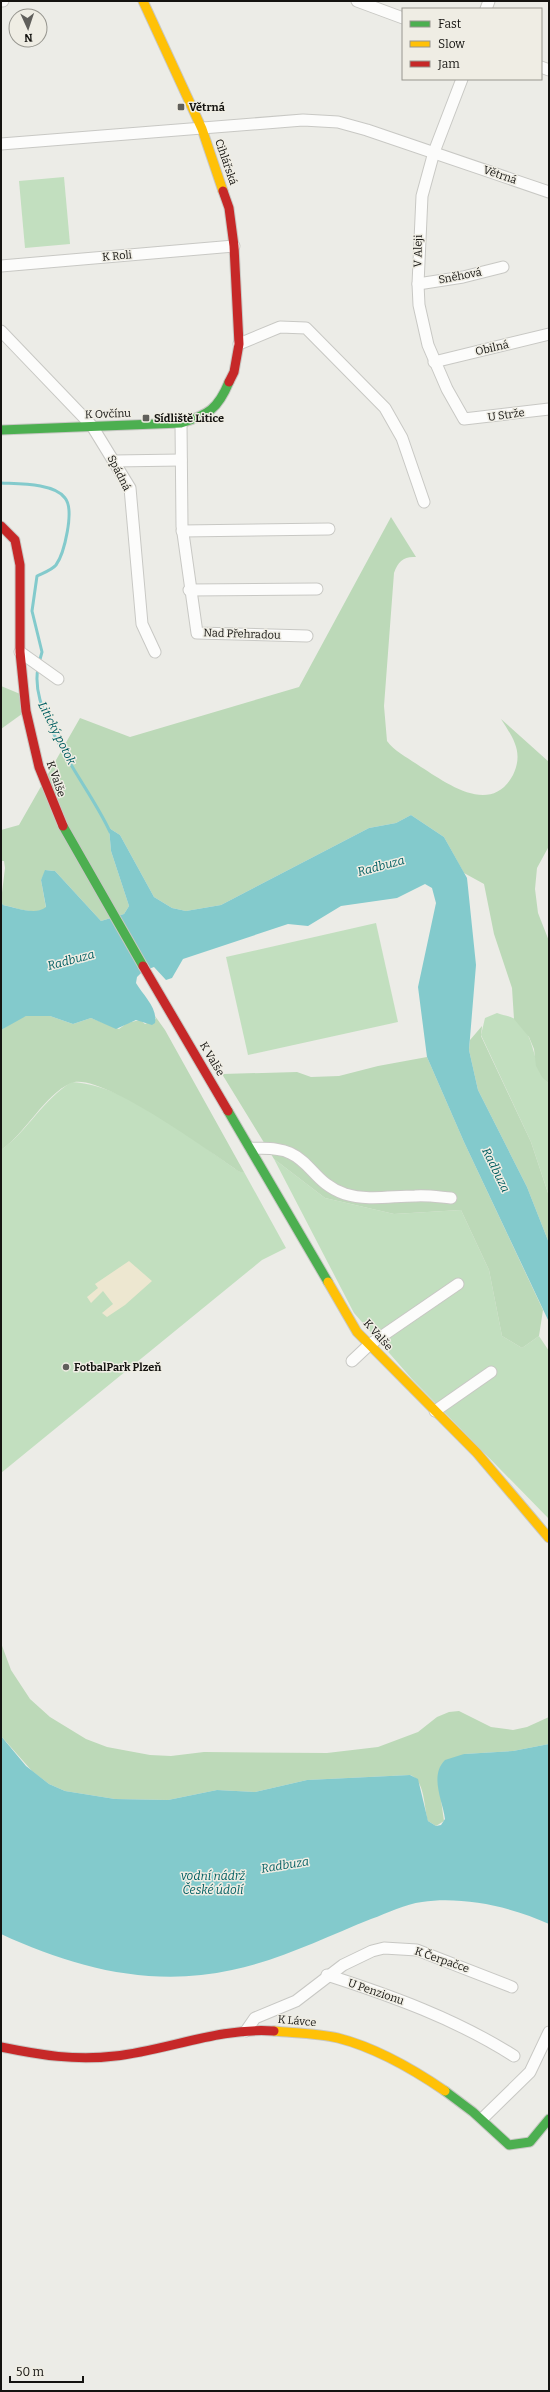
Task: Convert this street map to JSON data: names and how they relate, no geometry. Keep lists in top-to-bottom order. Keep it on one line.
{"streets":{"street":["Cihlářská","Větrná","V Aleji","K Roli","Sněhová","Obilná","K Ovčínu","U Strže","Spádná","Nad Přehradou","K Valše","K Čerpačce","U Penzionu","K Lávce"]},"crossings":[["Cihlářská","Větrná"],["Cihlářská","K Roli"],["Cihlářská","K Ovčínu"],["Větrná","V Aleji"],["V Aleji","Sněhová"],["V Aleji","Obilná"],["V Aleji","U Strže"],["K Ovčínu","Spádná"],["K Ovčínu","Nad Přehradou"],["K Čerpačce","U Penzionu"]],"water":["Litický potok","Radbuza","vodní nádrž České údolí"],"places":{"transit":["Větrná","Sídliště Litice"],"other":["FotbalPark Plzeň"]},"legend":["Fast","Slow","Jam"],"scale_bar":"50 m","north":"bottom"}
